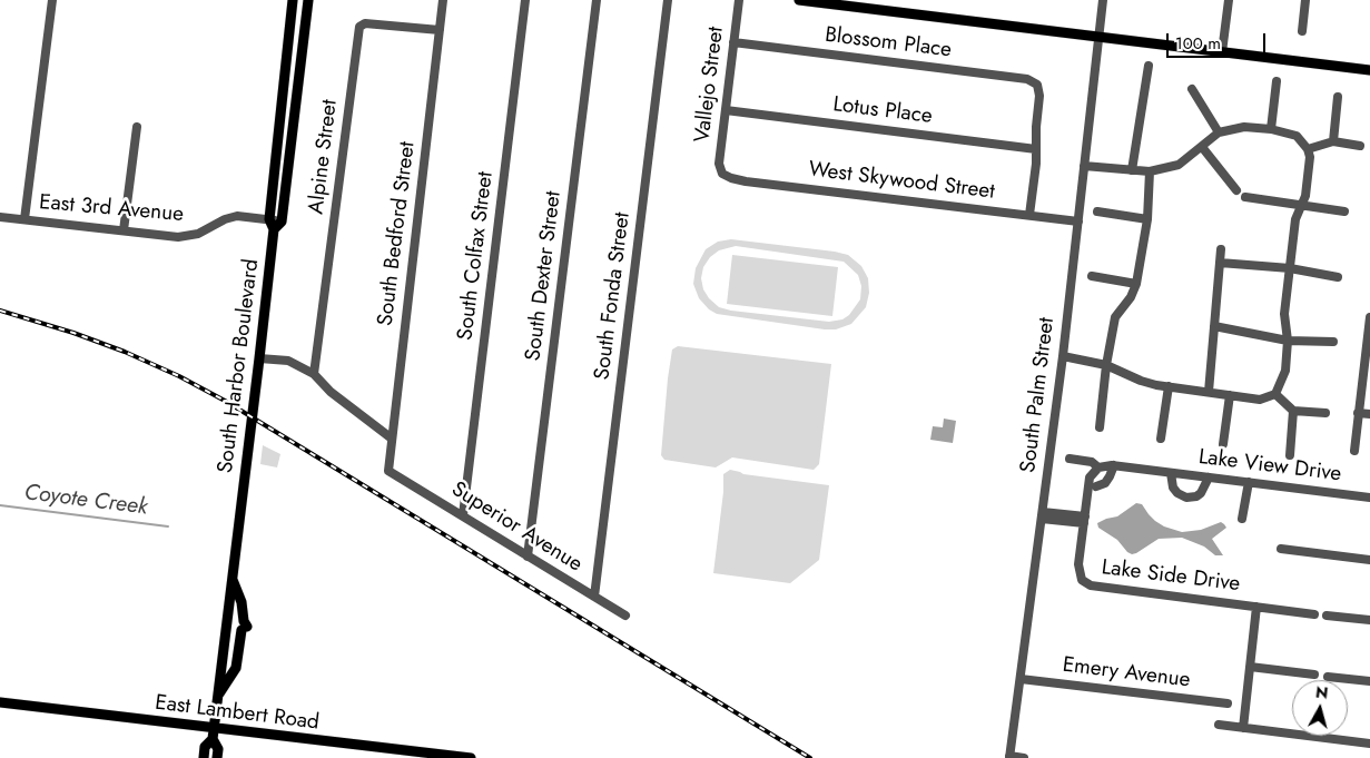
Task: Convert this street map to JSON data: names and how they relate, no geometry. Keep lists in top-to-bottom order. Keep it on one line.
{"streets":{"main road":["South Harbor Boulevard","East Lambert Road"],"street":["Blossom Place","Vallejo Street","Lotus Place","Alpine Street","West Skywood Street","East 3rd Avenue","South Bedford Street","South Colfax Street","South Dexter Street","South Fonda Street","South Palm Street","Lake View Drive","Superior Avenue","Lake Side Drive","Emery Avenue"]},"crossings":[["Blossom Place","Vallejo Street"],["Blossom Place","Lotus Place"],["Vallejo Street","Lotus Place"],["Vallejo Street","West Skywood Street"],["Alpine Street","South Bedford Street"],["West Skywood Street","South Palm Street"],["East 3rd Avenue","South Harbor Boulevard"],["South Bedford Street","Superior Avenue"],["South Colfax Street","Superior Avenue"],["South Dexter Street","Superior Avenue"],["South Fonda Street","Superior Avenue"],["South Harbor Boulevard","East Lambert Road"],["South Palm Street","Emery Avenue"]],"water":["Coyote Creek"],"scale_bar":"100 m","north":"top"}
